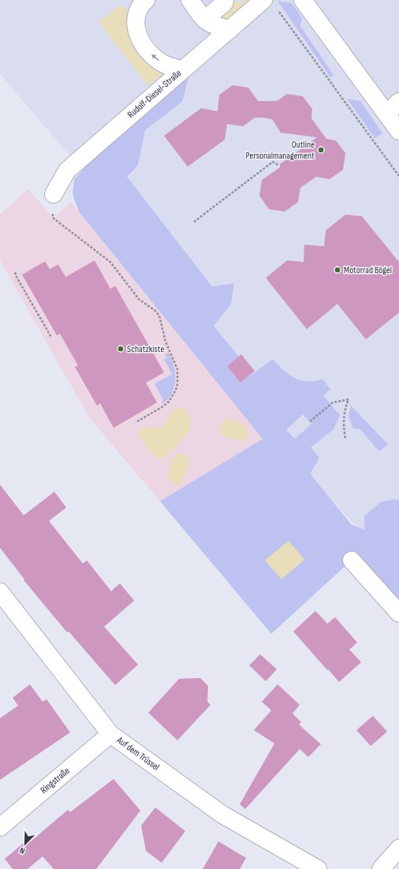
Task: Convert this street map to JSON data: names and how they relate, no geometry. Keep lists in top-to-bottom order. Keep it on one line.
{"streets":{"street":["Rudolf-Diesel-Straße","Auf dem Trüssel","Ringstraße"]},"crossings":[["Auf dem Trüssel","Ringstraße"]],"places":["Outline Personalmanagement","Motorrad Bögel","Schatzkiste"],"north":"bottom left"}
